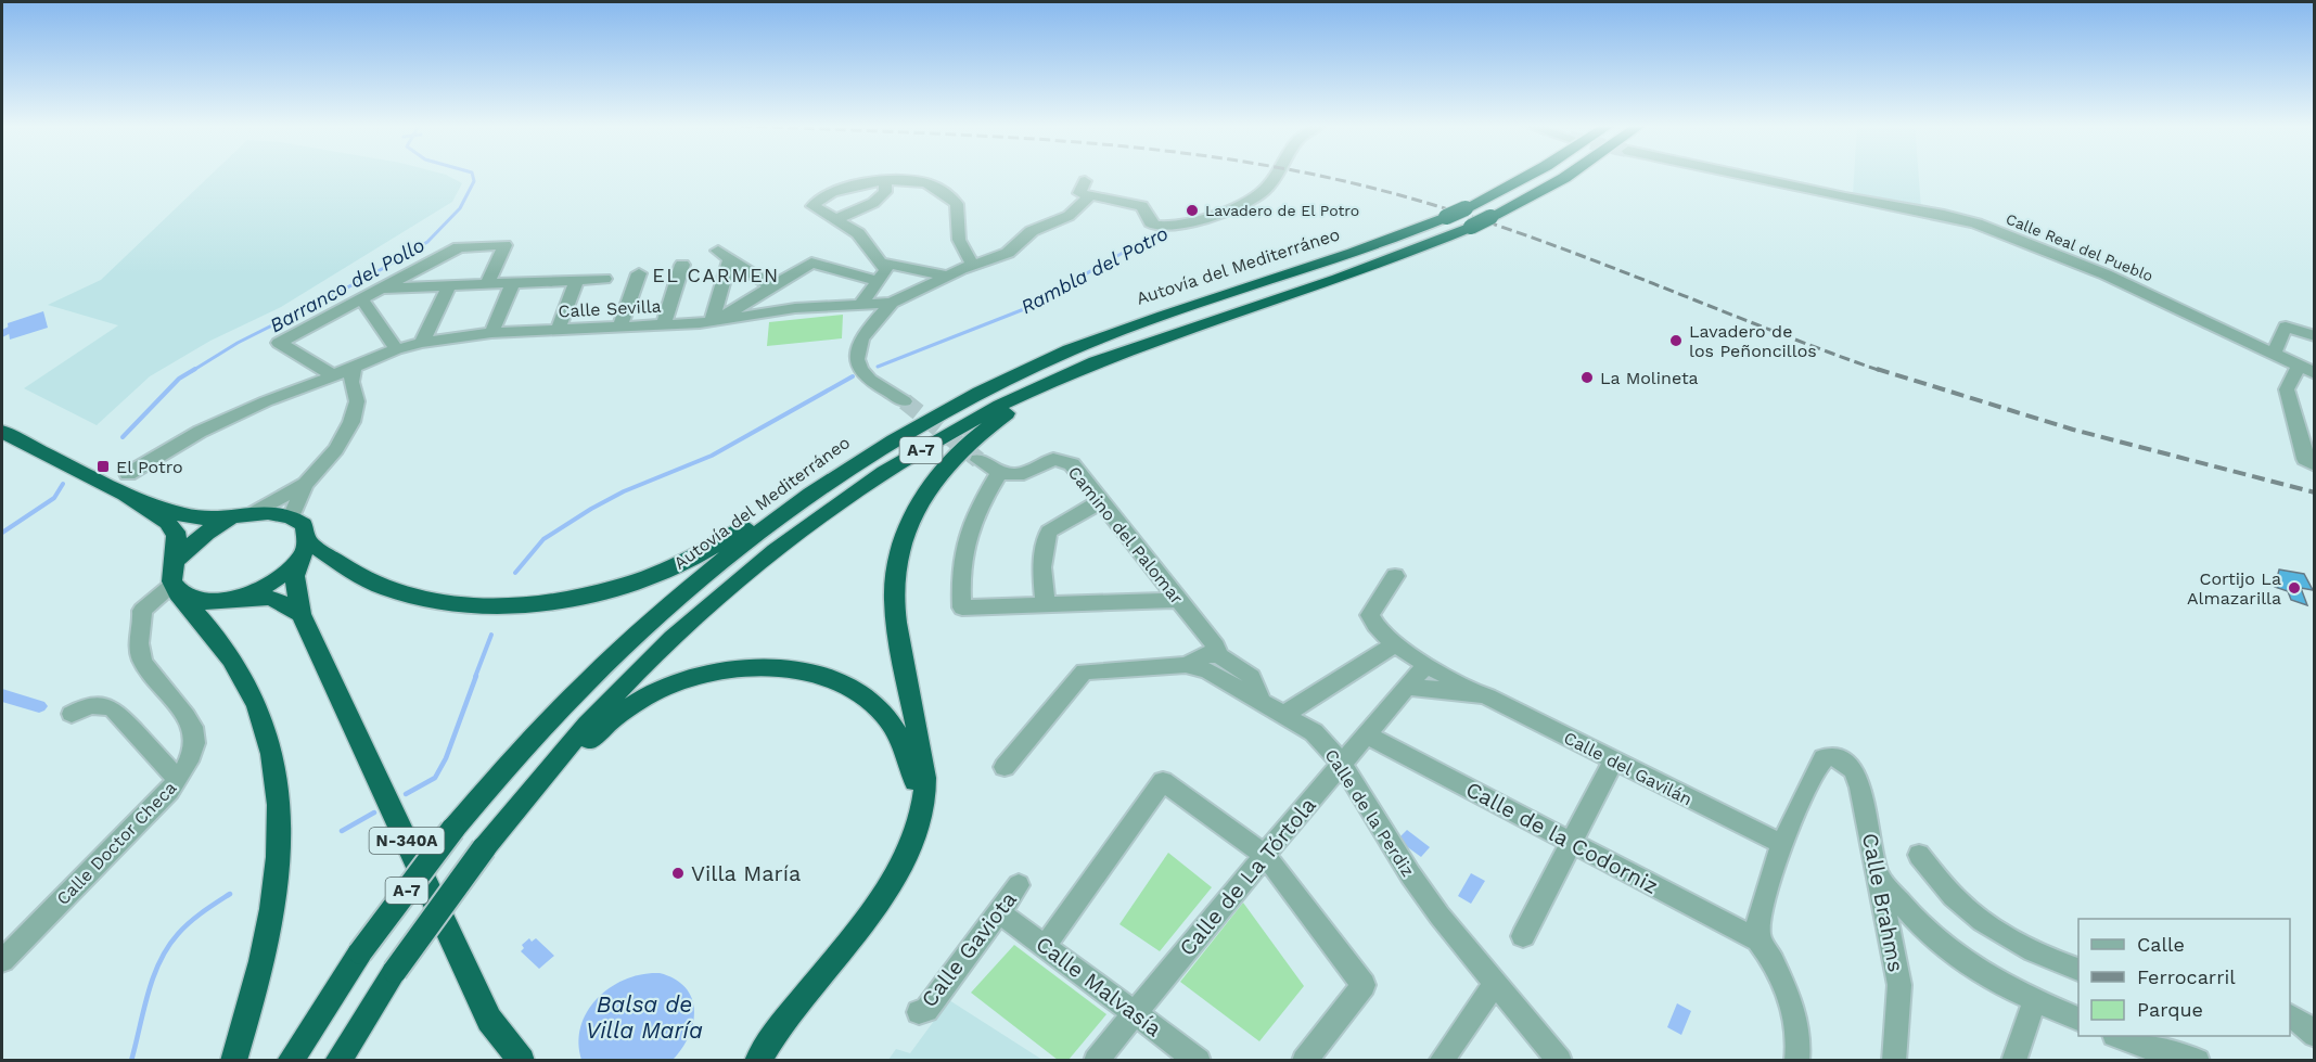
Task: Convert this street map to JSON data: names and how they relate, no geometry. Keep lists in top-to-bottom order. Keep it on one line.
{"streets":{"highway":["Autovía del Mediterráneo","A-7","N-340A"],"street":["Calle Real del Pueblo","Calle Sevilla","Camino del Palomar","Calle del Gavilán","Calle de la Perdiz","Calle de la Codorniz","Calle Doctor Checa","Calle de La Tórtola","Calle Brahms","Calle Gaviota","Calle Malvasía"]},"crossings":[["Camino del Palomar","Calle de la Perdiz"],["Calle del Gavilán","Calle de La Tórtola"],["Calle del Gavilán","Calle Brahms"],["Calle de la Perdiz","Calle de La Tórtola"],["Calle de la Codorniz","Calle de La Tórtola"],["Calle de La Tórtola","Calle Malvasía"],["Calle Gaviota","Calle Malvasía"]],"districts":["EL CARMEN"],"water":["Rambla del Potro","Barranco del Pollo","Balsa de Villa María"],"places":{"other":["Lavadero de El Potro","Lavadero de los Peñoncillos","La Molineta","Cortijo La Almazarilla","Villa María"],"transit":["El Potro"]},"legend":["Calle","Ferrocarril","Parque"]}
